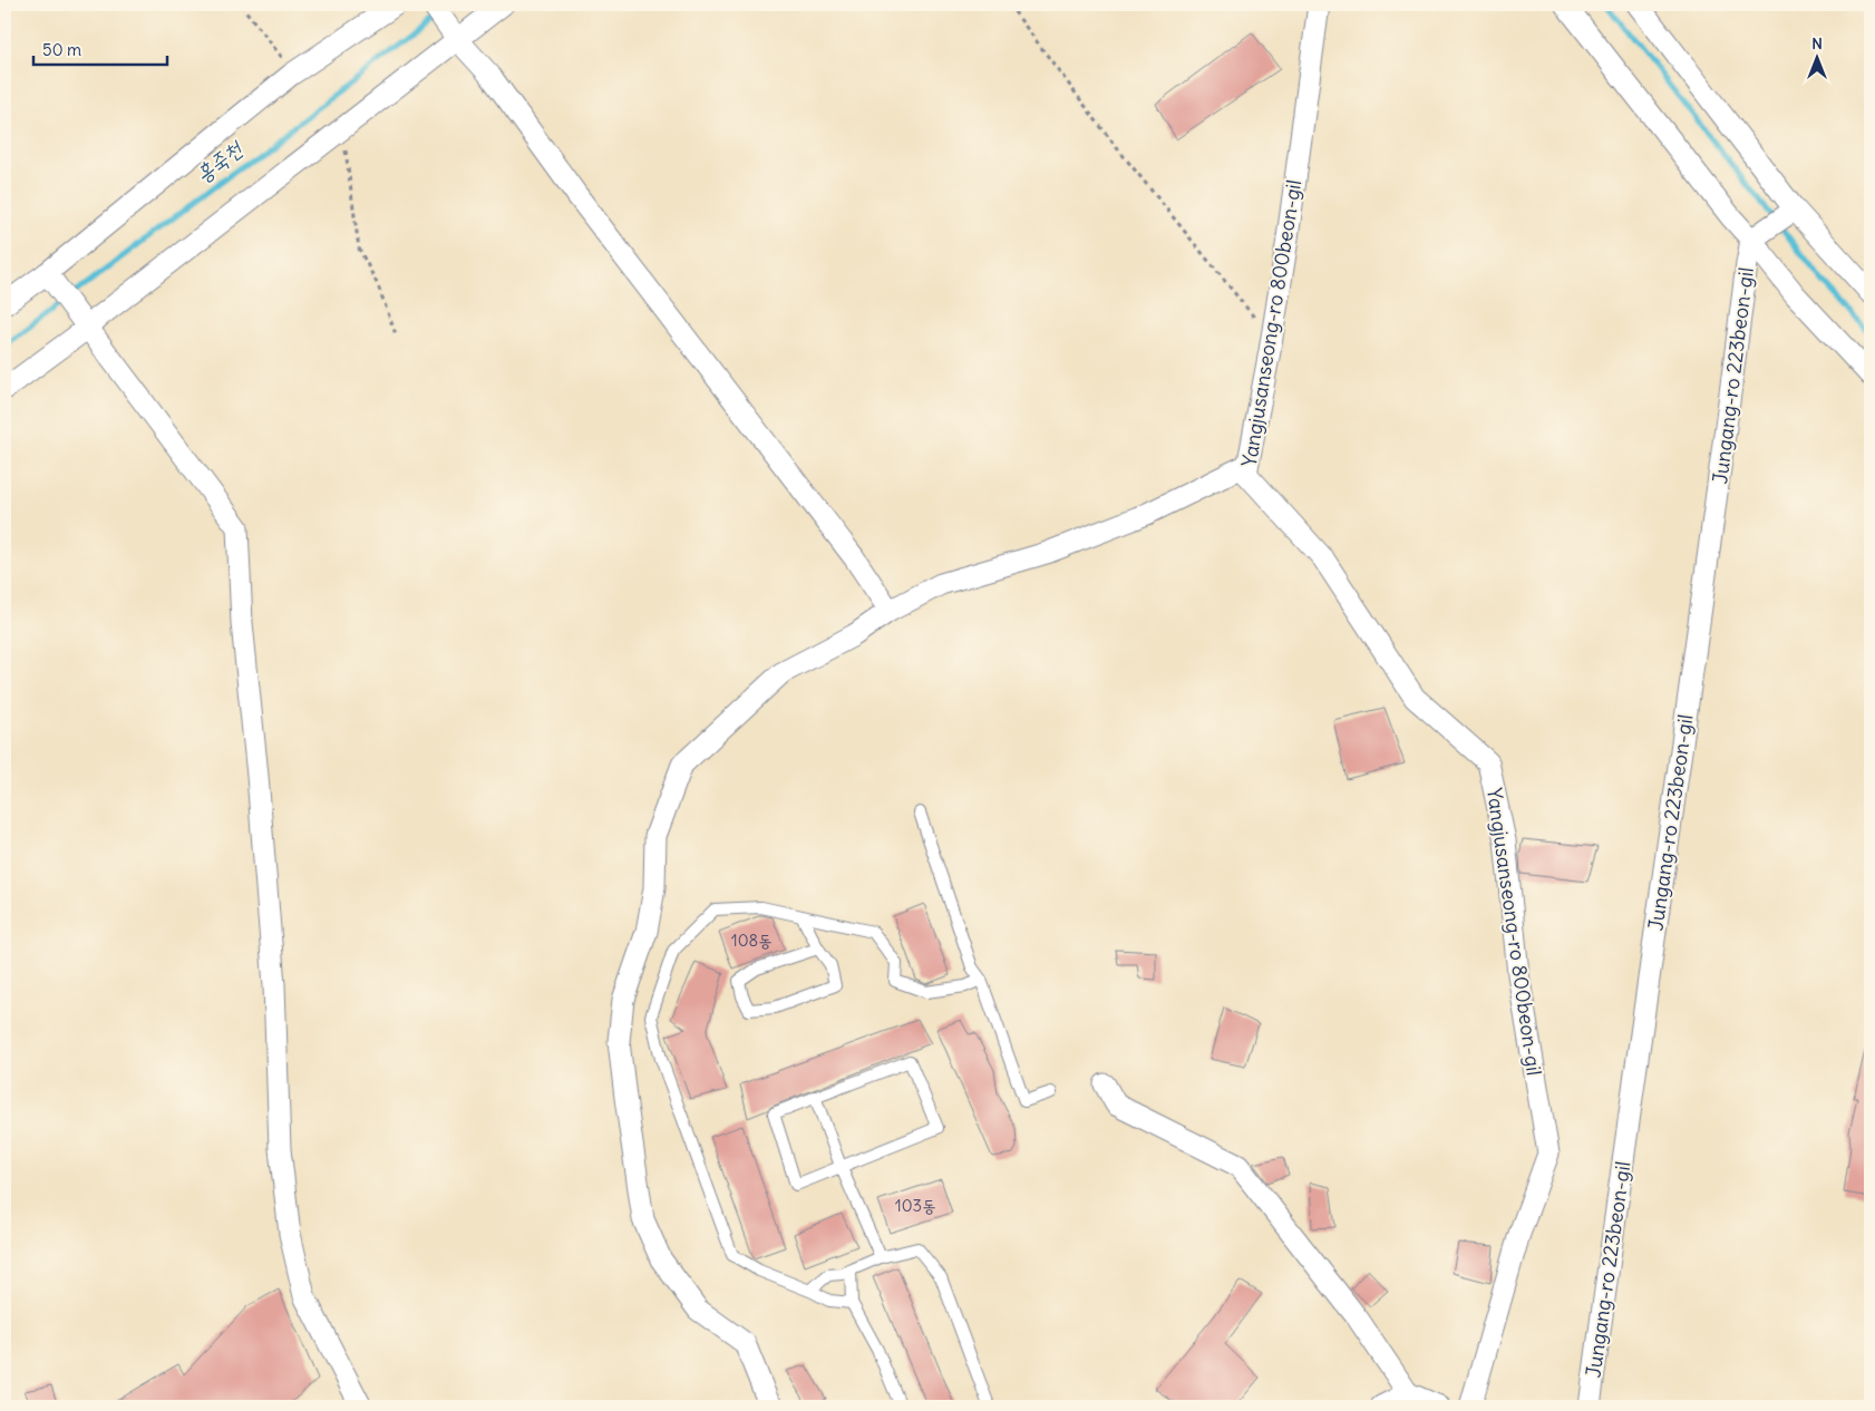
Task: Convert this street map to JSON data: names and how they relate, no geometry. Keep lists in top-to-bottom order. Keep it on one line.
{"streets":{"street":["Yangjusanseong-ro 800beon-gil","Jungang-ro 223beon-gil"]},"water":["홍죽천"],"house_numbers":["108동","103동"],"scale_bar":"50 m","north":"top"}
